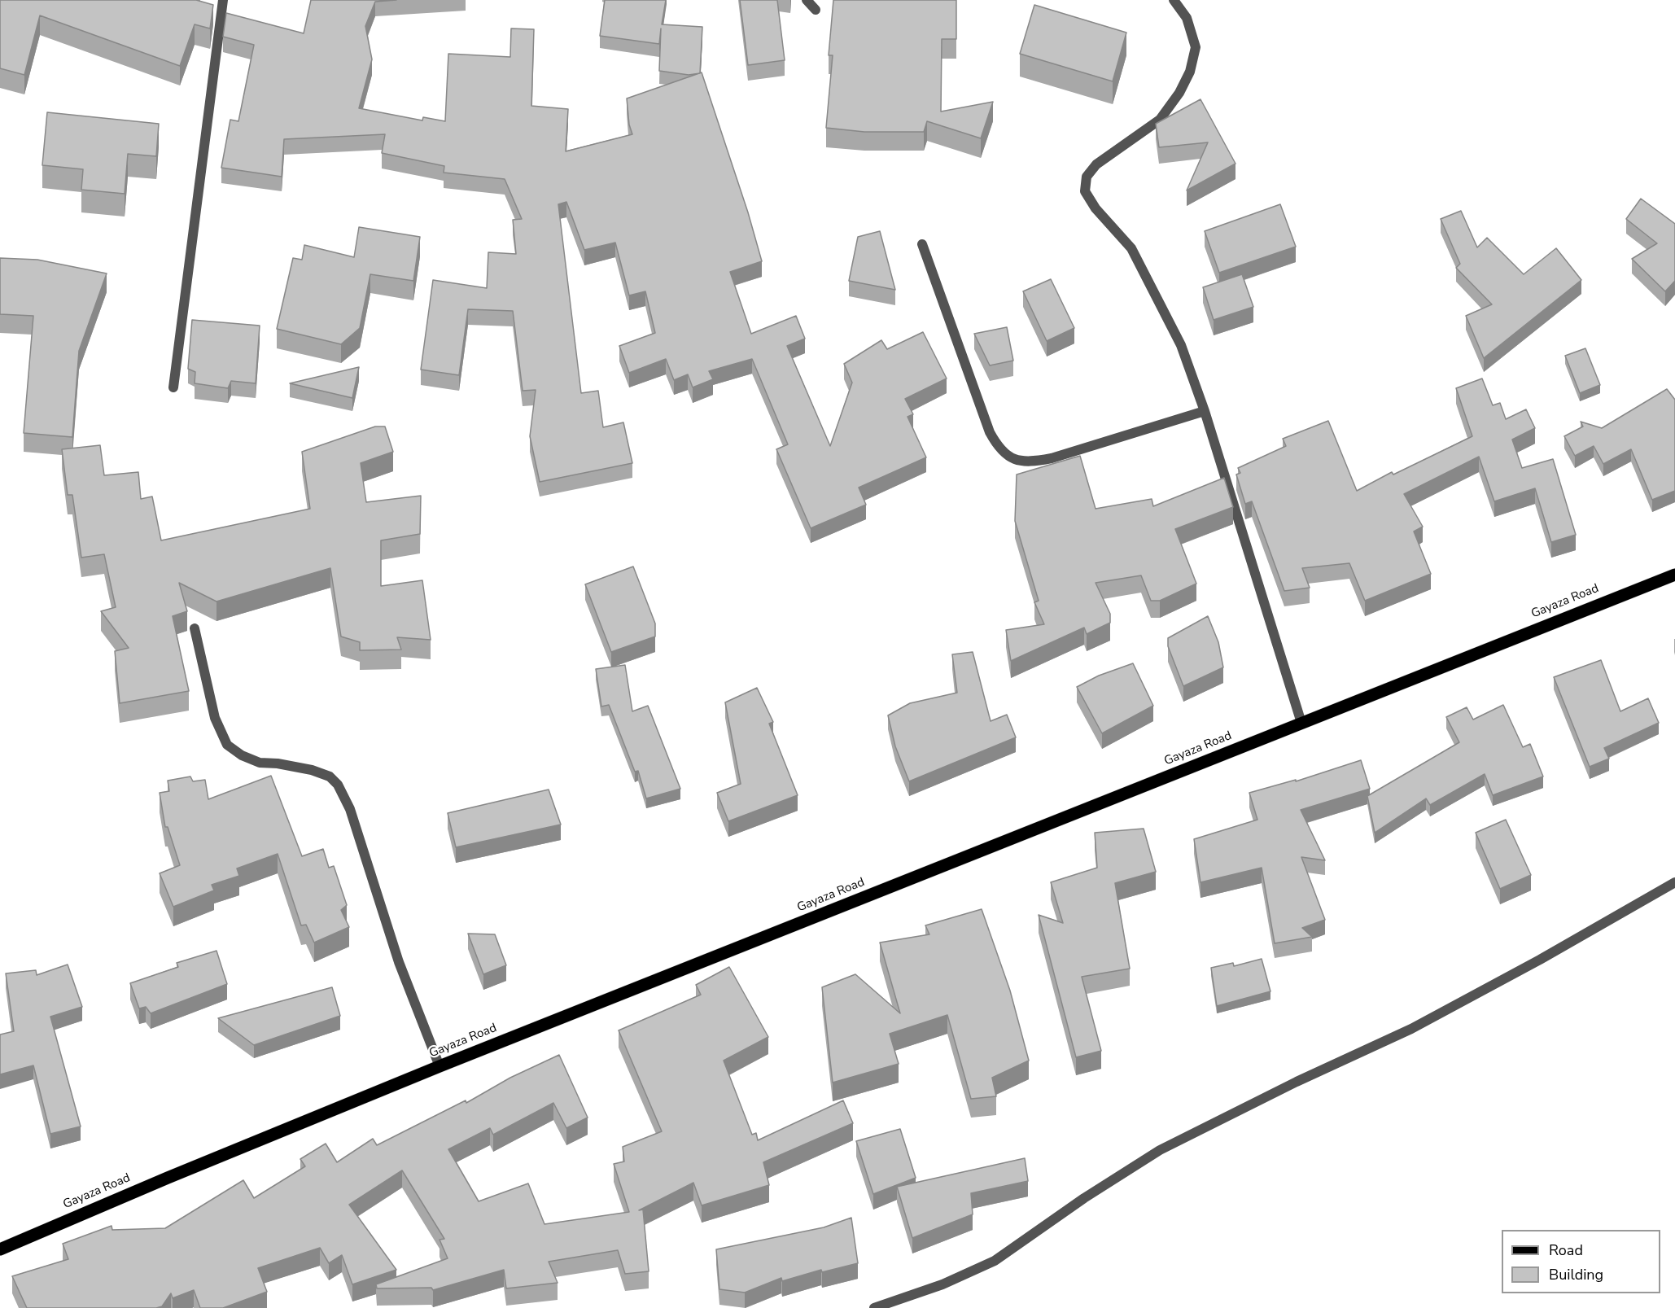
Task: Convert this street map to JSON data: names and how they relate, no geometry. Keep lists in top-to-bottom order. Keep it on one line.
{"streets":{"main road":["Gayaza Road"]},"legend":["Road","Building"]}
